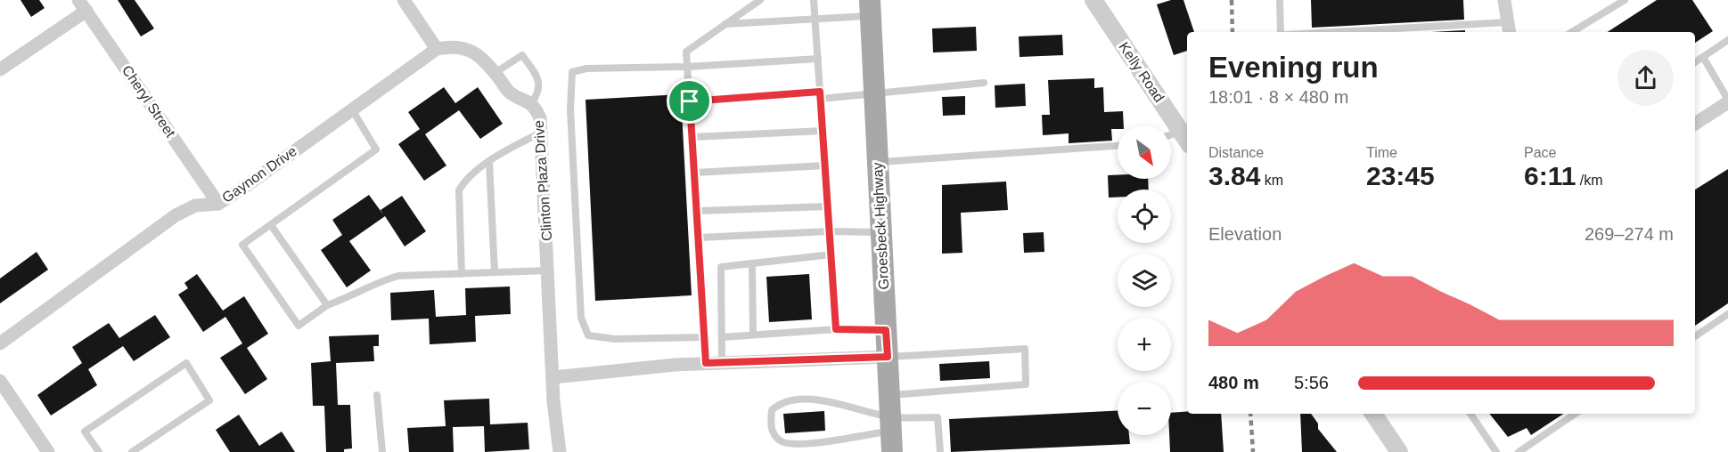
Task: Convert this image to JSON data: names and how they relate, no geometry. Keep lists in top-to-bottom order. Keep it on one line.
{"streets":{"main road":["Groesbeck Highway"],"street":["Kelly Road","Cheryl Street","Gaynon Drive","Clinton Plaza Drive"]},"crossings":[["Cheryl Street","Gaynon Drive"],["Gaynon Drive","Clinton Plaza Drive"]],"north":"bottom right","page":{"heading":["Evening run","18:01 · 8 × 480 m"],"stats":[["Distance","3.84 km"],["Time","23:45"],["Pace","6:11 /km"]],"map_buttons":["+","−"],"chart":["Elevation","269–274 m"],"list":[{"name":"480 m","note":"5:56"}]}}
